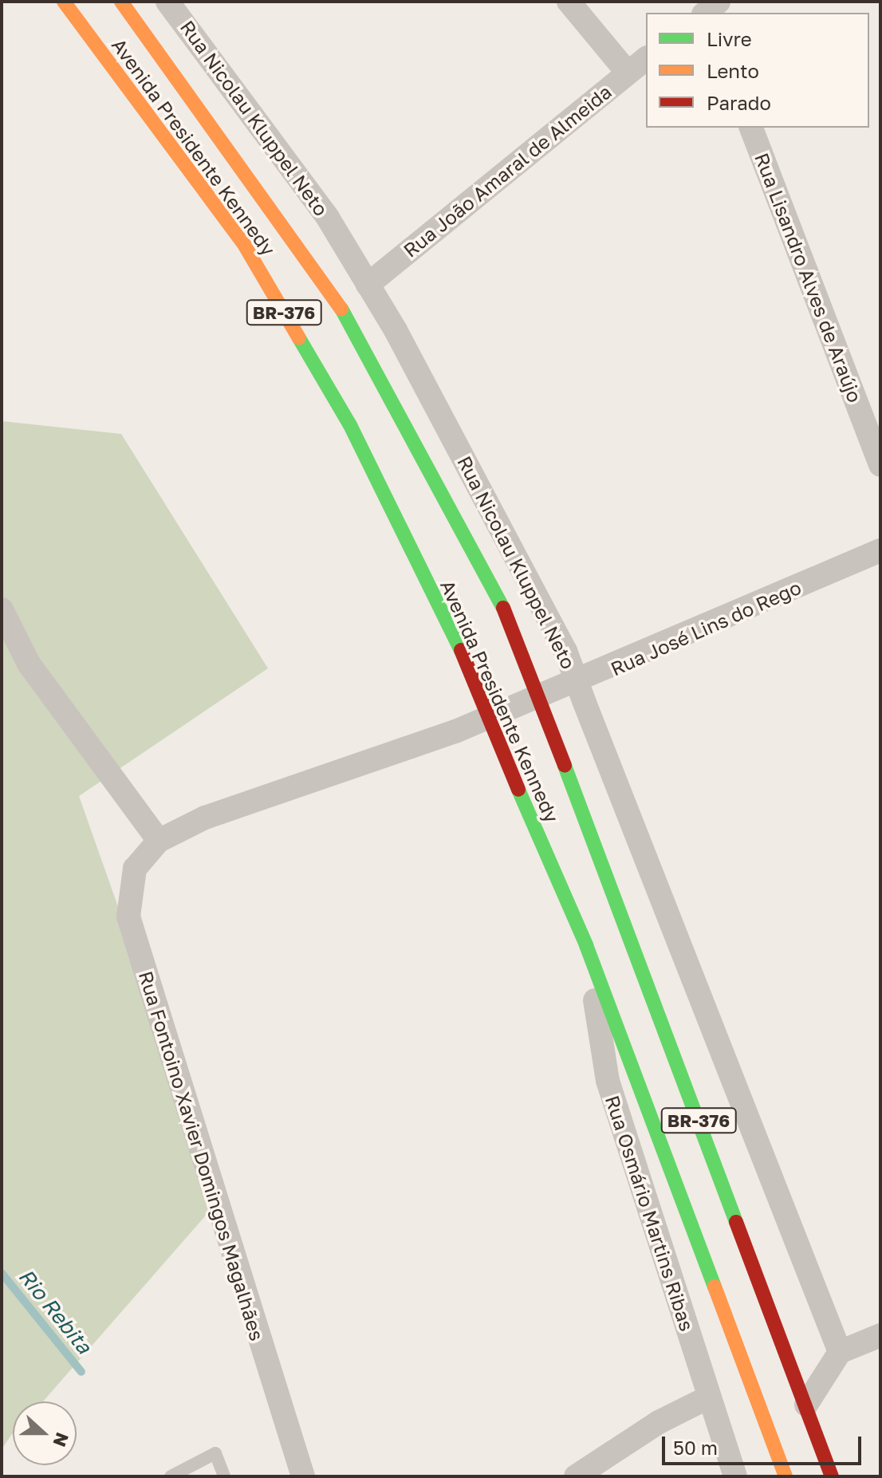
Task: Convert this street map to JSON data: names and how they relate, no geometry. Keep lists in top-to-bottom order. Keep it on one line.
{"streets":{"highway":["Avenida Presidente Kennedy","BR-376"],"street":["Rua Nicolau Kluppel Neto","Rua João Amaral de Almeida","Rua Lisandro Alves de Araújo","Rua José Lins do Rego","Rua Fontoino Xavier Domingos Magalhães","Rua Osmário Martins Ribas"]},"crossings":[["Rua Nicolau Kluppel Neto","Rua João Amaral de Almeida"],["Avenida Presidente Kennedy","Rua Osmário Martins Ribas"],["Rua José Lins do Rego","Rua Fontoino Xavier Domingos Magalhães"]],"water":["Rio Rebita"],"legend":["Livre","Lento","Parado"],"scale_bar":"50 m","north":"right"}
